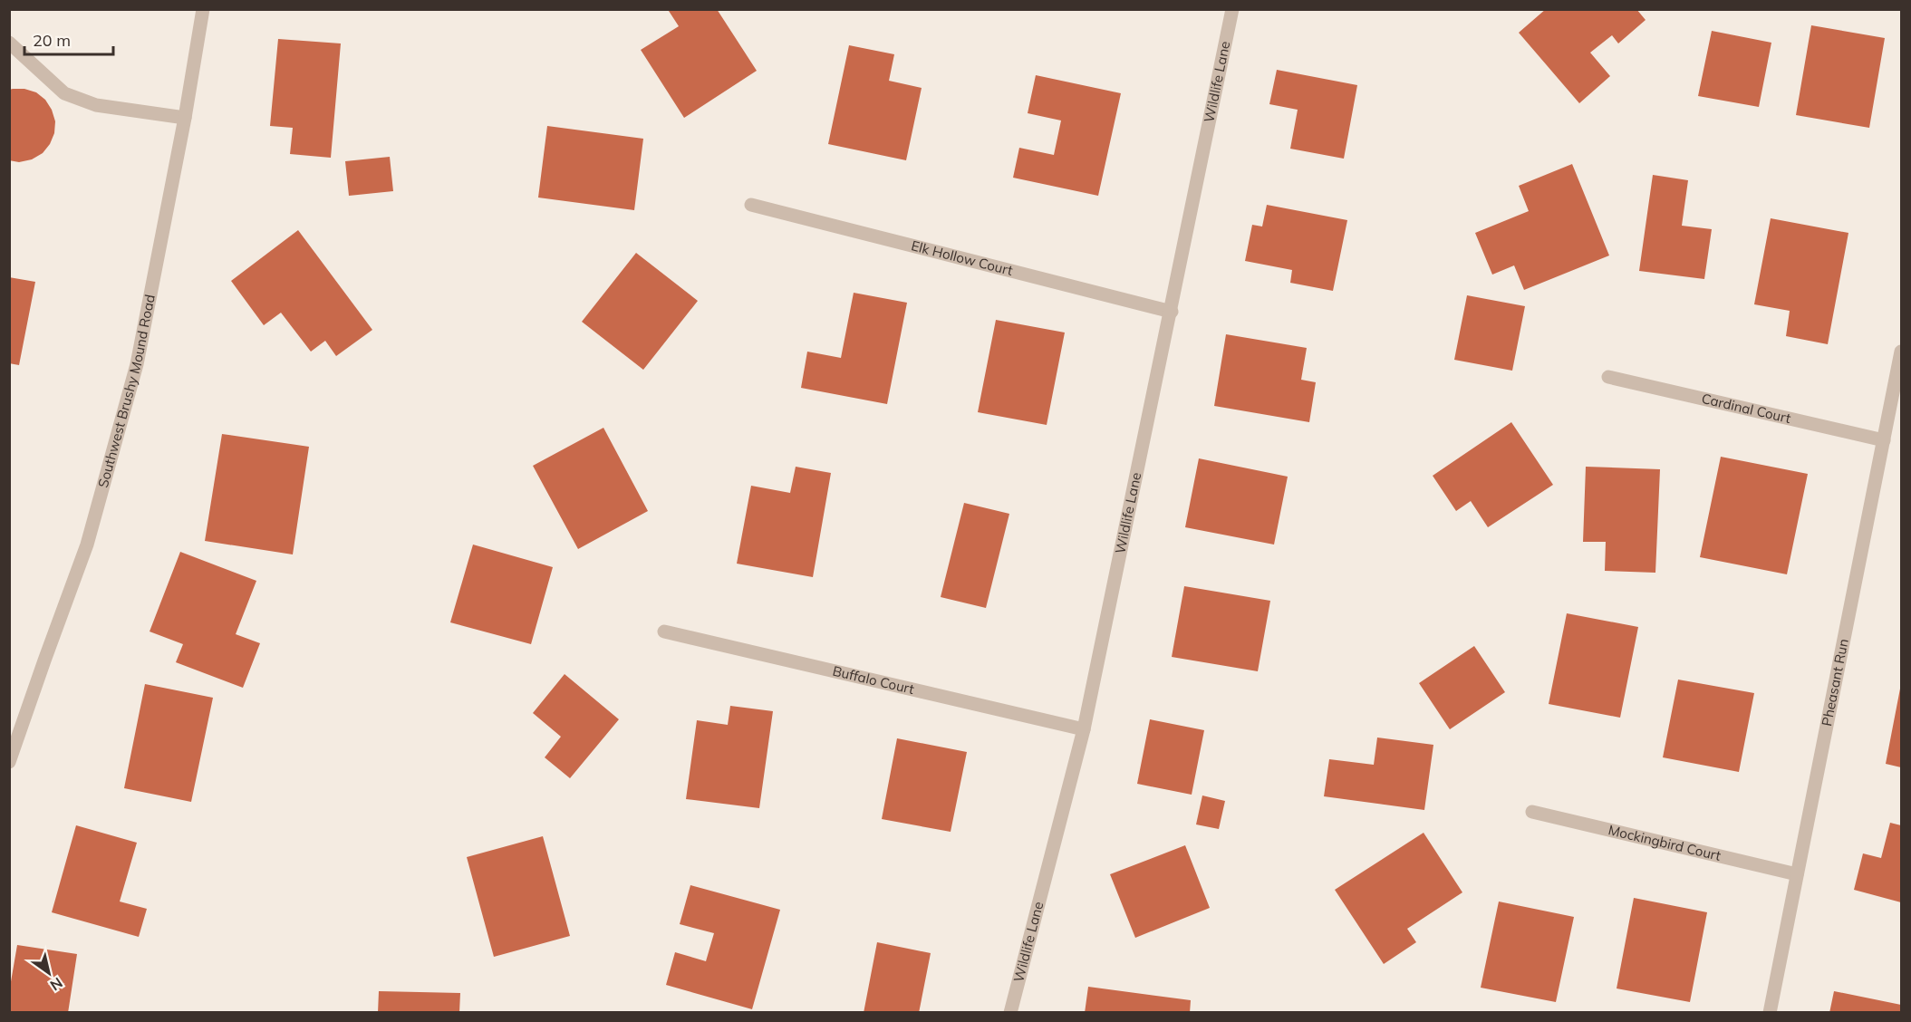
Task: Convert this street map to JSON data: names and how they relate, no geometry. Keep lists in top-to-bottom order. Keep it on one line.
{"streets":{"street":["Wildlife Lane","Elk Hollow Court","Southwest Brushy Mound Road","Cardinal Court","Buffalo Court","Pheasant Run","Mockingbird Court"]},"crossings":[["Wildlife Lane","Elk Hollow Court"],["Wildlife Lane","Buffalo Court"],["Cardinal Court","Pheasant Run"],["Pheasant Run","Mockingbird Court"]],"scale_bar":"20 m","north":"bottom right"}
